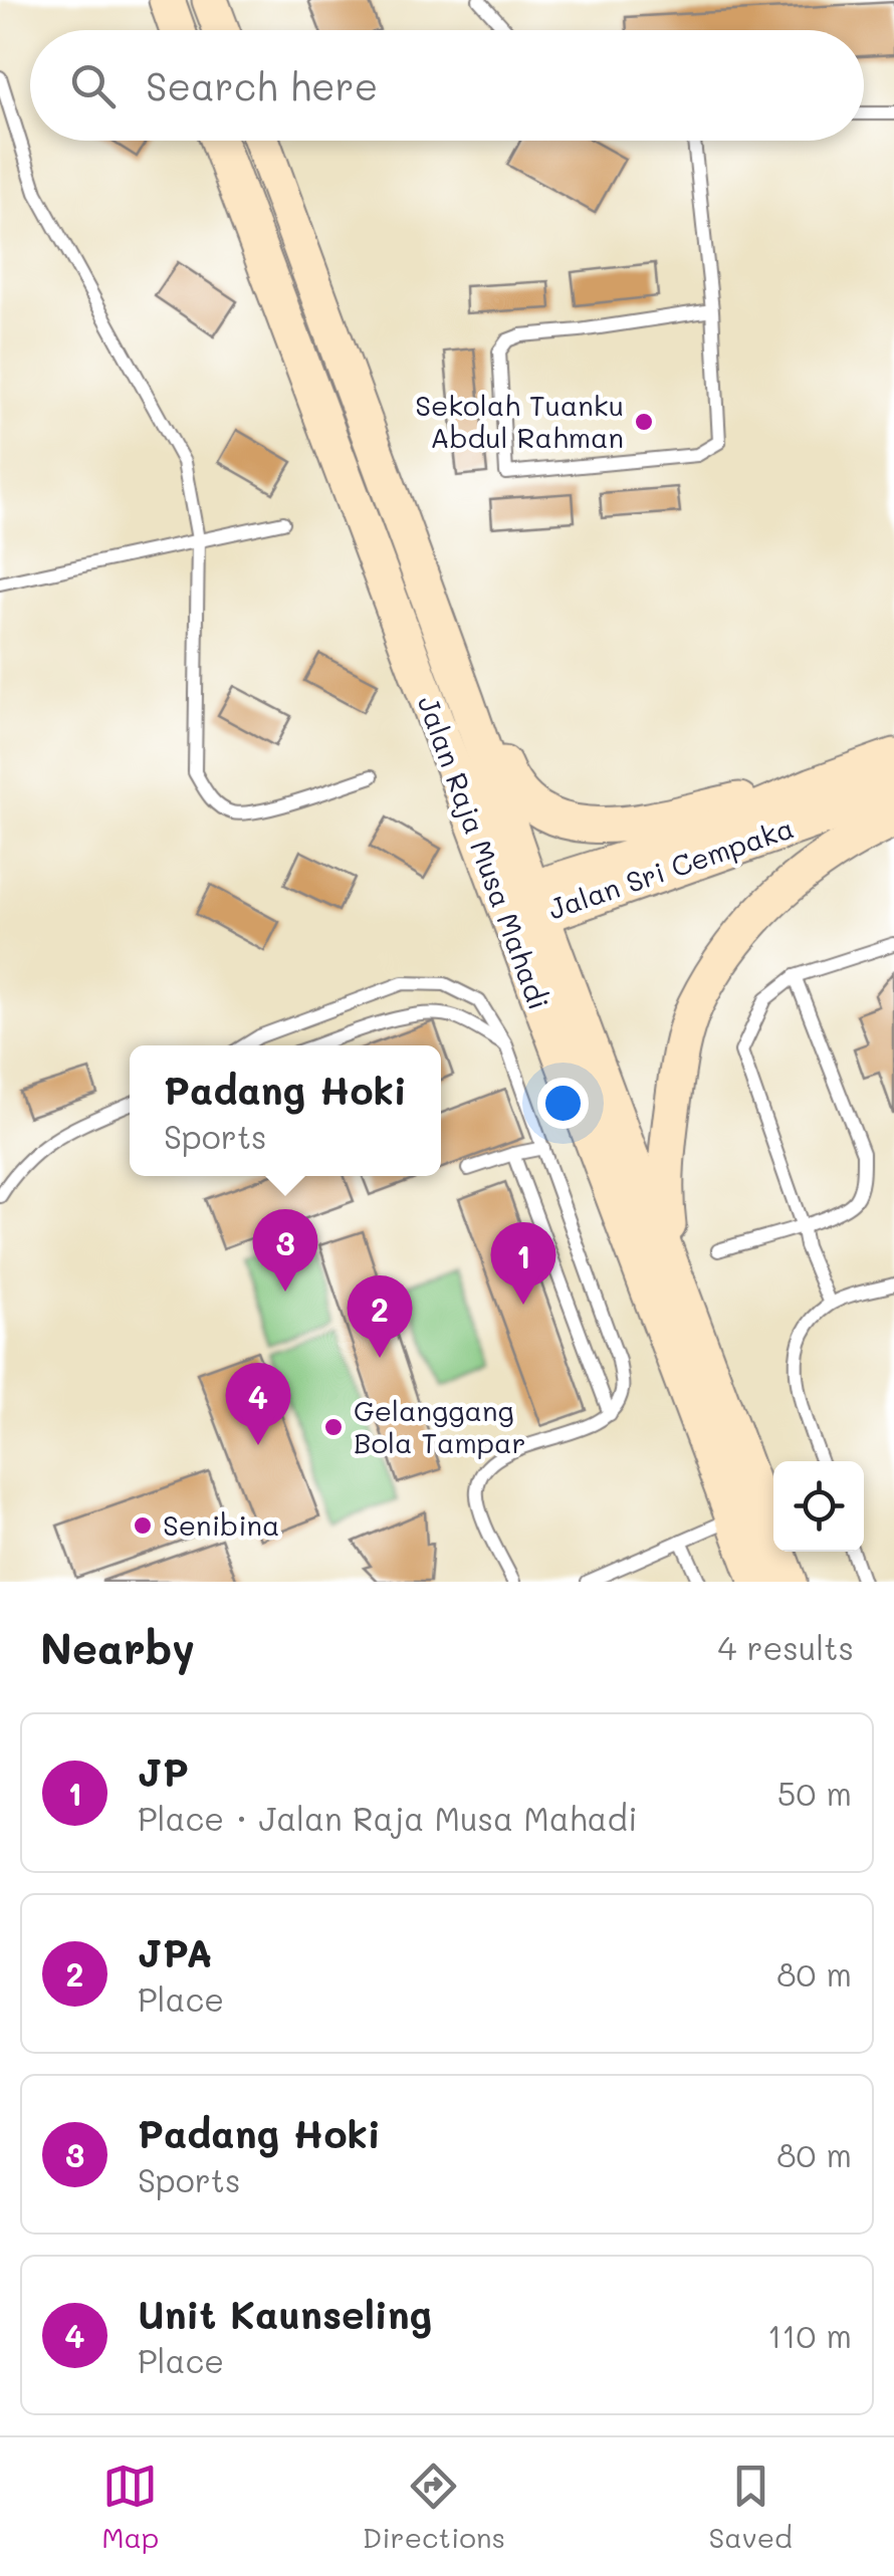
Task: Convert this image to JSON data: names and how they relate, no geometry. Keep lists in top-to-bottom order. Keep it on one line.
{"streets":{"main road":["Jalan Raja Musa Mahadi","Jalan Sri Cempaka"]},"crossings":[["Jalan Raja Musa Mahadi","Jalan Sri Cempaka"]],"places":["Sekolah Tuanku Abdul Rahman","Gelanggang Bola Tampar","Senibina"],"page":{"search":"Search here","popup":["Padang Hoki","Sports"],"pins":["3","1","2","4"],"heading":["Nearby","4 results"],"list":[{"mark":"1","name":"JP","note":"Place · Jalan Raja Musa Mahadi","value":"50 m"},{"mark":"2","name":"JPA","note":"Place","value":"80 m"},{"mark":"3","name":"Padang Hoki","note":"Sports","value":"80 m"},{"mark":"4","name":"Unit Kaunseling","note":"Place","value":"110 m"}],"nav":["Map","Directions","Saved"]}}
